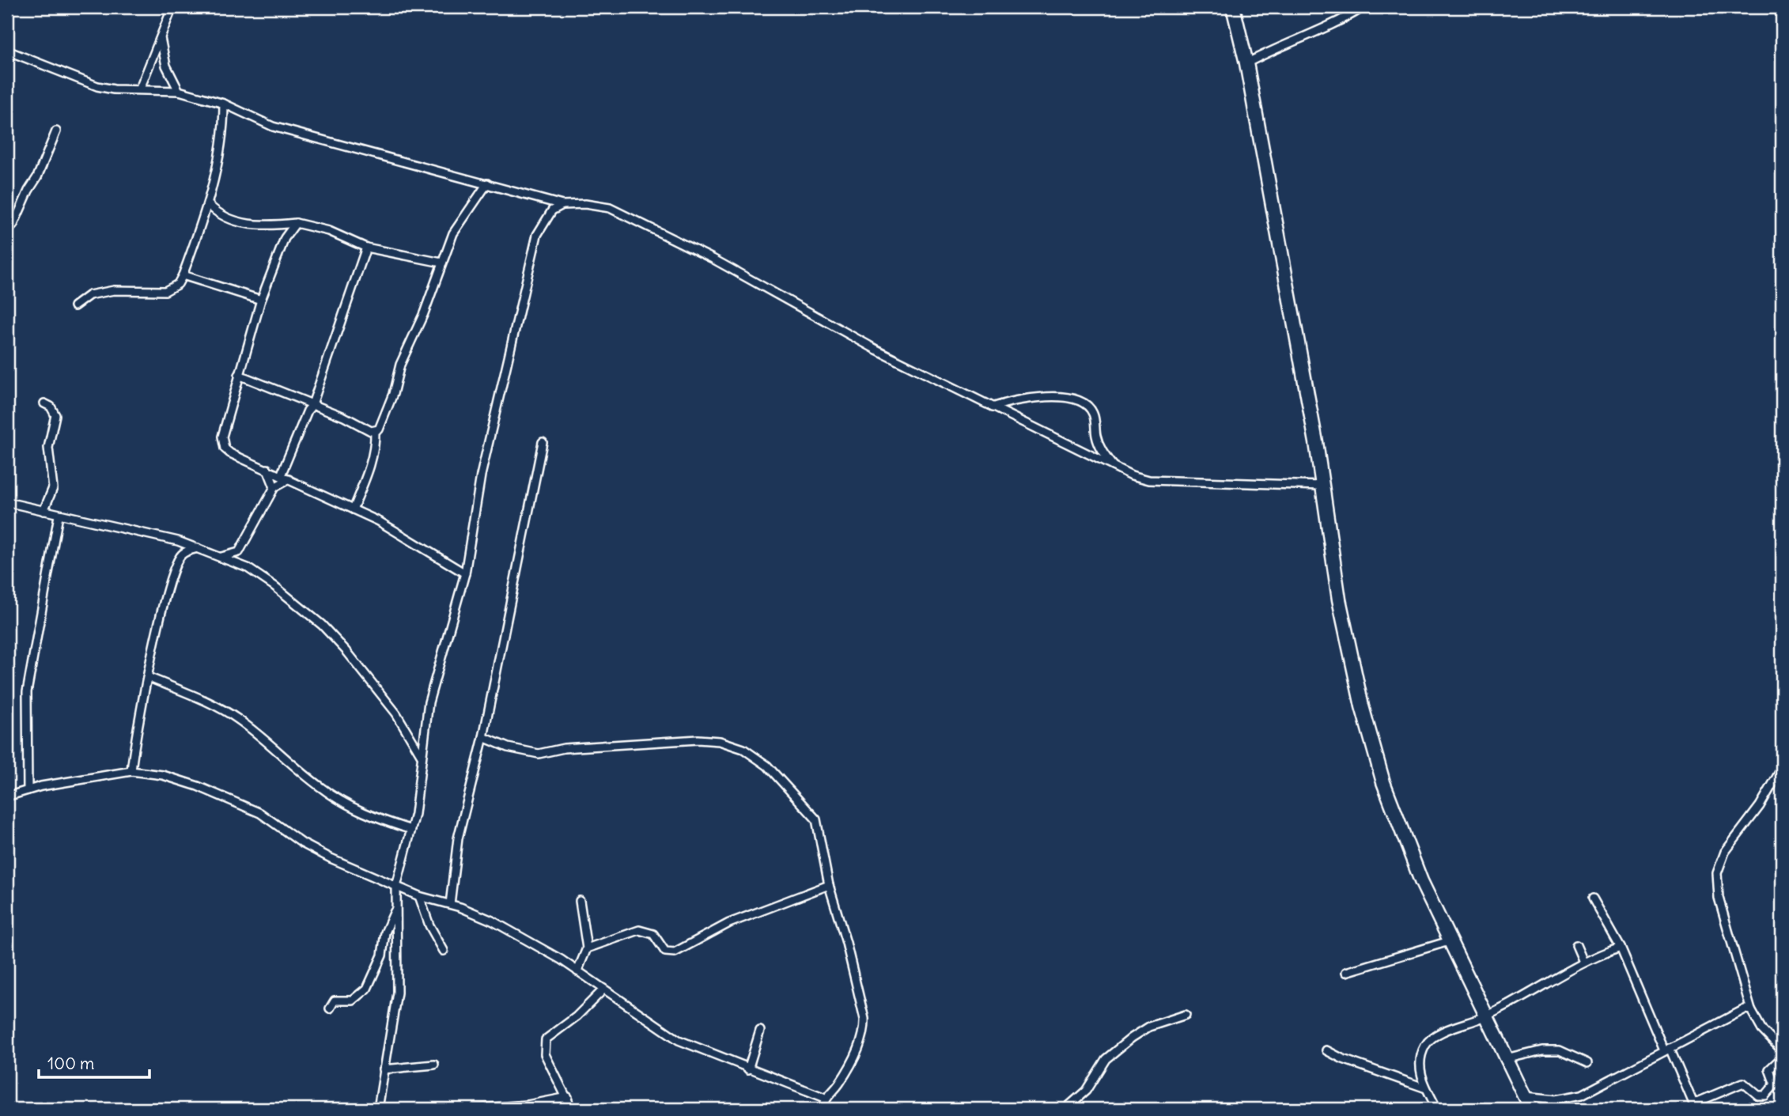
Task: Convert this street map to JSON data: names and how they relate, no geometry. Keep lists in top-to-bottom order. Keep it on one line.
{"scale_bar":"100 m"}
